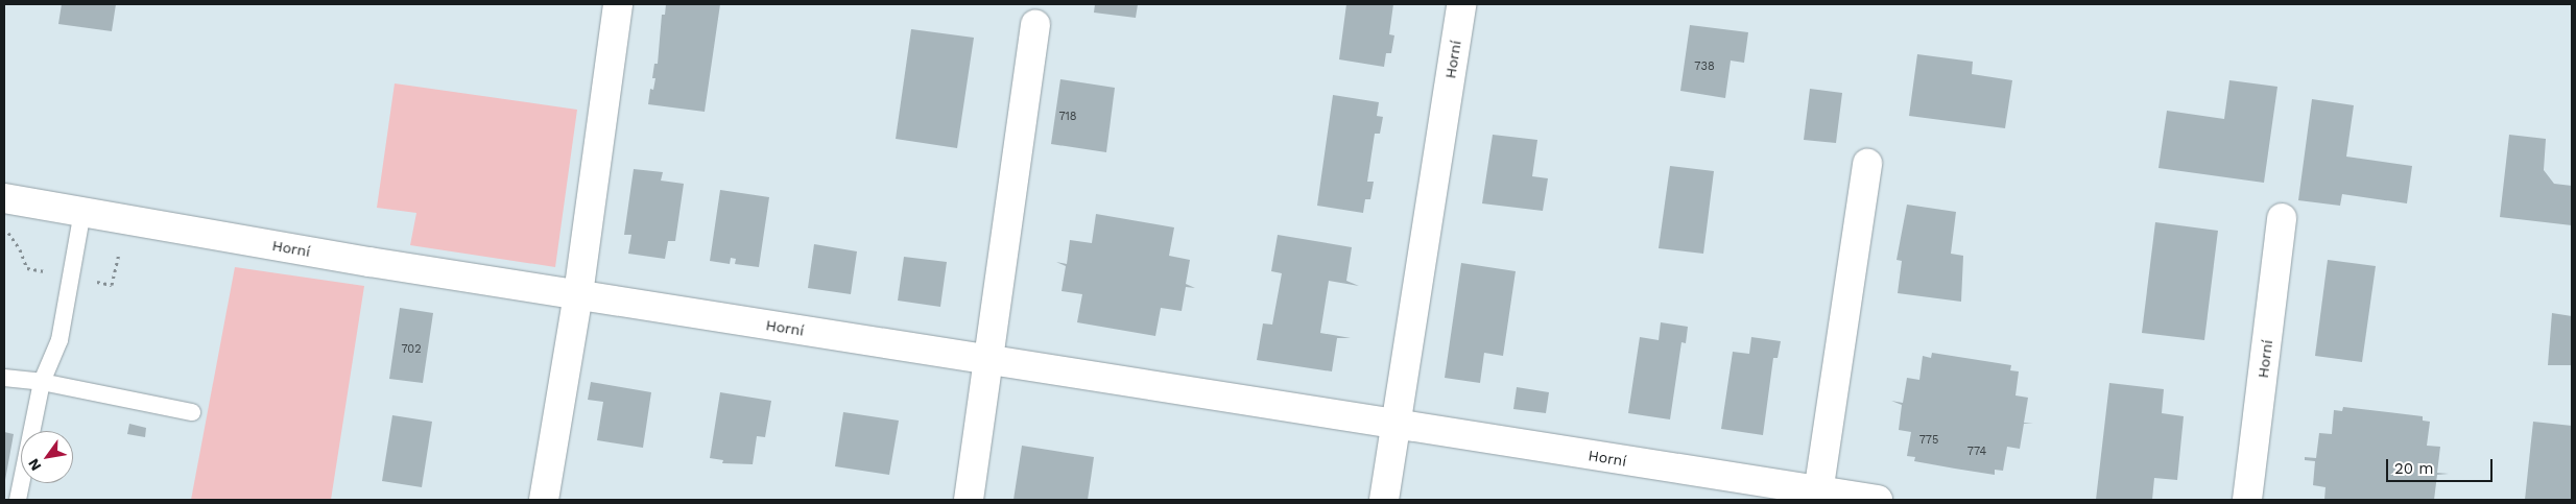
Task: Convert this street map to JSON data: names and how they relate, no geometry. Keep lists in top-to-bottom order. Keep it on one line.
{"streets":{"street":["Horní"]},"house_numbers":["738","718","702","775","774"],"scale_bar":"20 m","north":"bottom left"}
